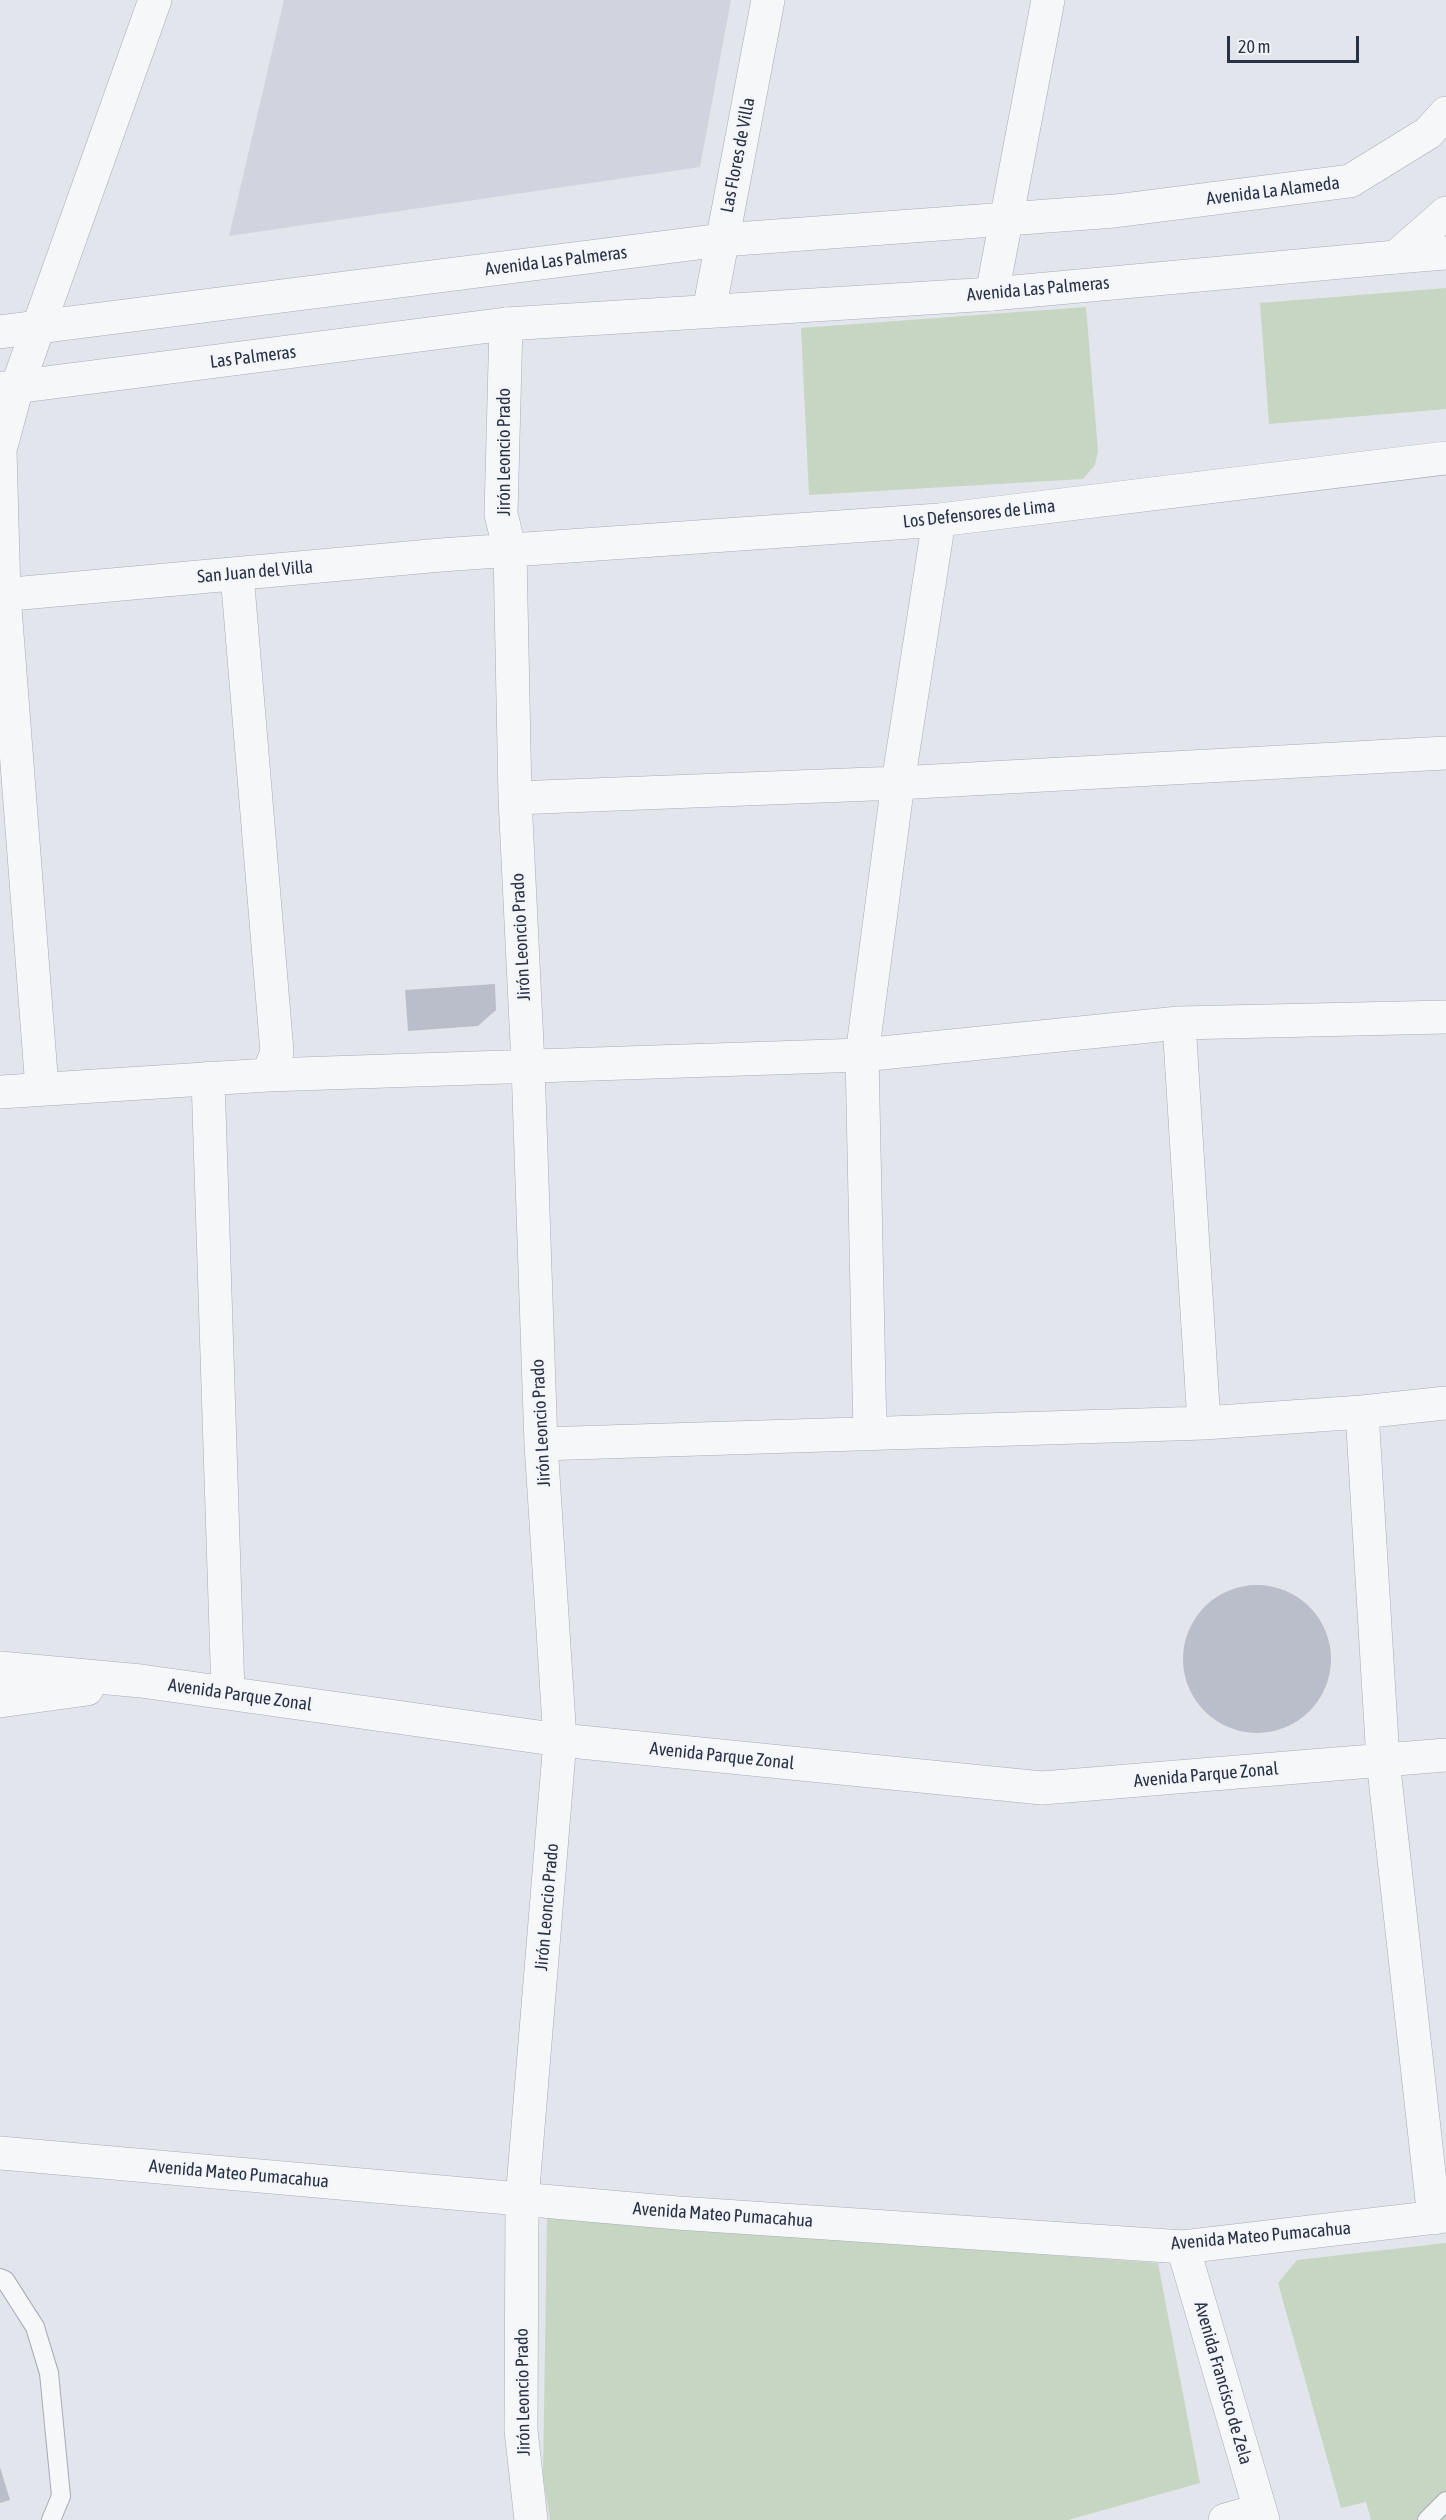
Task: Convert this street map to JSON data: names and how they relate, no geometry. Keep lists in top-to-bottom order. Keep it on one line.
{"streets":{"street":["Las Flores de Villa","Avenida La Alameda","Avenida Las Palmeras","Las Palmeras","Jirón Leoncio Prado","Los Defensores de Lima","San Juan del Villa","Avenida Parque Zonal","Avenida Mateo Pumacahua","Avenida Francisco de Zela"]},"crossings":[["Las Flores de Villa","Avenida Las Palmeras"],["Avenida La Alameda","Avenida Las Palmeras"],["Avenida Las Palmeras","Las Palmeras"],["Avenida Las Palmeras","Jirón Leoncio Prado"],["Las Palmeras","Jirón Leoncio Prado"],["Jirón Leoncio Prado","Los Defensores de Lima"],["Jirón Leoncio Prado","San Juan del Villa"],["Jirón Leoncio Prado","Avenida Parque Zonal"],["Jirón Leoncio Prado","Avenida Mateo Pumacahua"],["Los Defensores de Lima","San Juan del Villa"],["Avenida Mateo Pumacahua","Avenida Francisco de Zela"]],"scale_bar":"20 m"}
